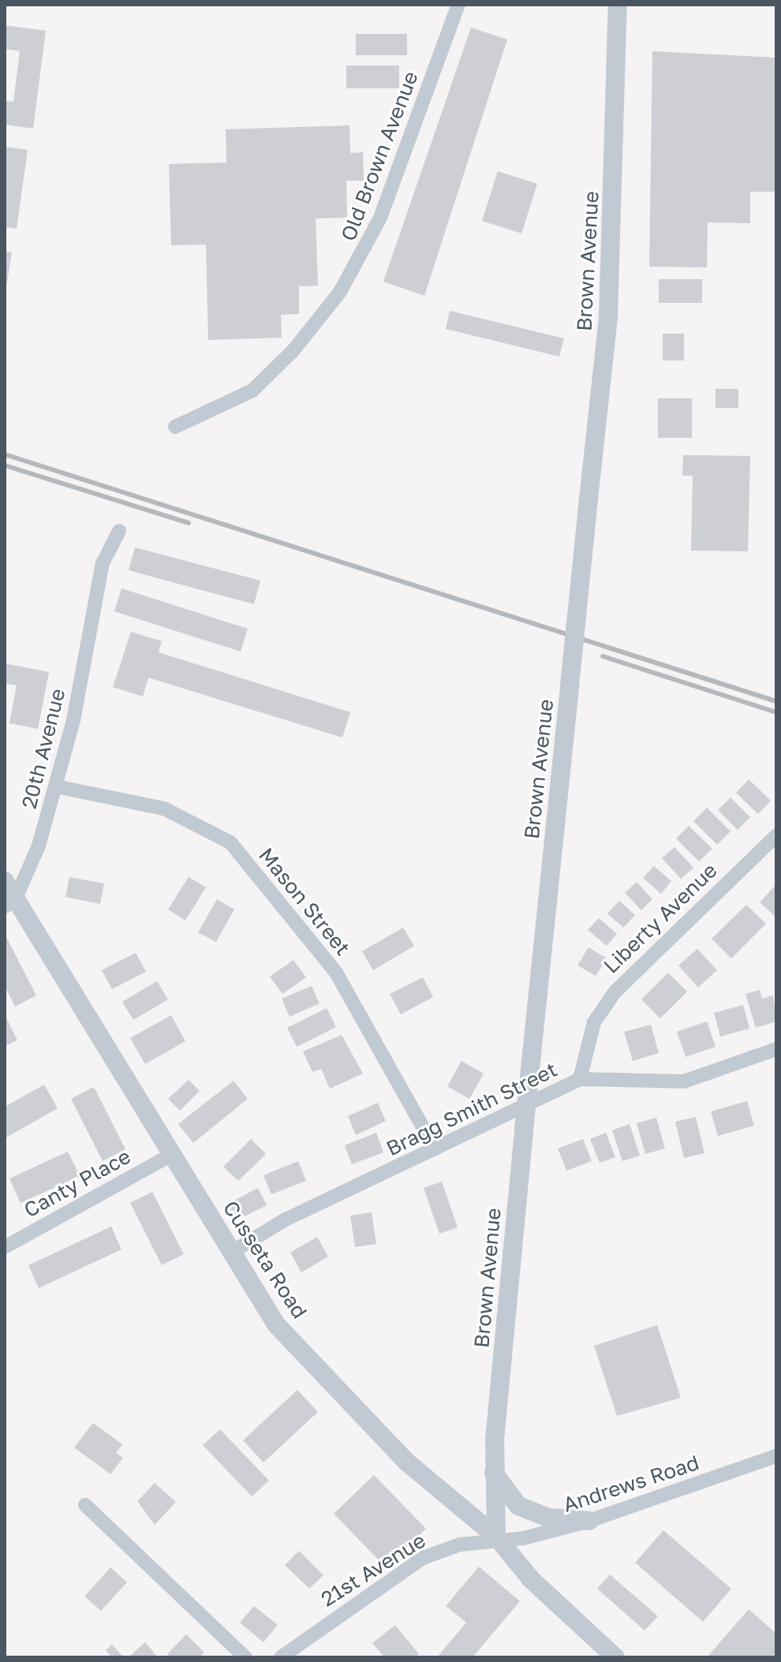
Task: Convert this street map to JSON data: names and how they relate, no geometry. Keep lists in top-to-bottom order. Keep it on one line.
{"streets":{"street":["Old Brown Avenue","Brown Avenue","20th Avenue","Mason Street","Liberty Avenue","Bragg Smith Street","Canty Place","Cusseta Road","Andrews Road","21st Avenue"]},"crossings":[["Brown Avenue","Cusseta Road"],["Brown Avenue","Andrews Road"],["Brown Avenue","21st Avenue"],["20th Avenue","Mason Street"],["20th Avenue","Cusseta Road"],["Mason Street","Bragg Smith Street"],["Liberty Avenue","Bragg Smith Street"],["Bragg Smith Street","Cusseta Road"],["Canty Place","Cusseta Road"],["Cusseta Road","Andrews Road"],["Cusseta Road","21st Avenue"],["Andrews Road","21st Avenue"]]}
